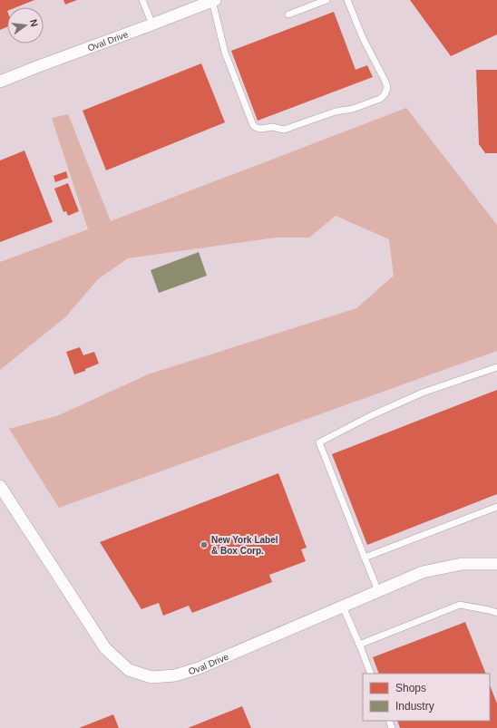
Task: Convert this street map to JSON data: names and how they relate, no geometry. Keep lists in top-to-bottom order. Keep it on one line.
{"streets":{"street":["Oval Drive"]},"places":["New York Label & Box Corp."],"legend":["Shops","Industry"],"north":"right"}
